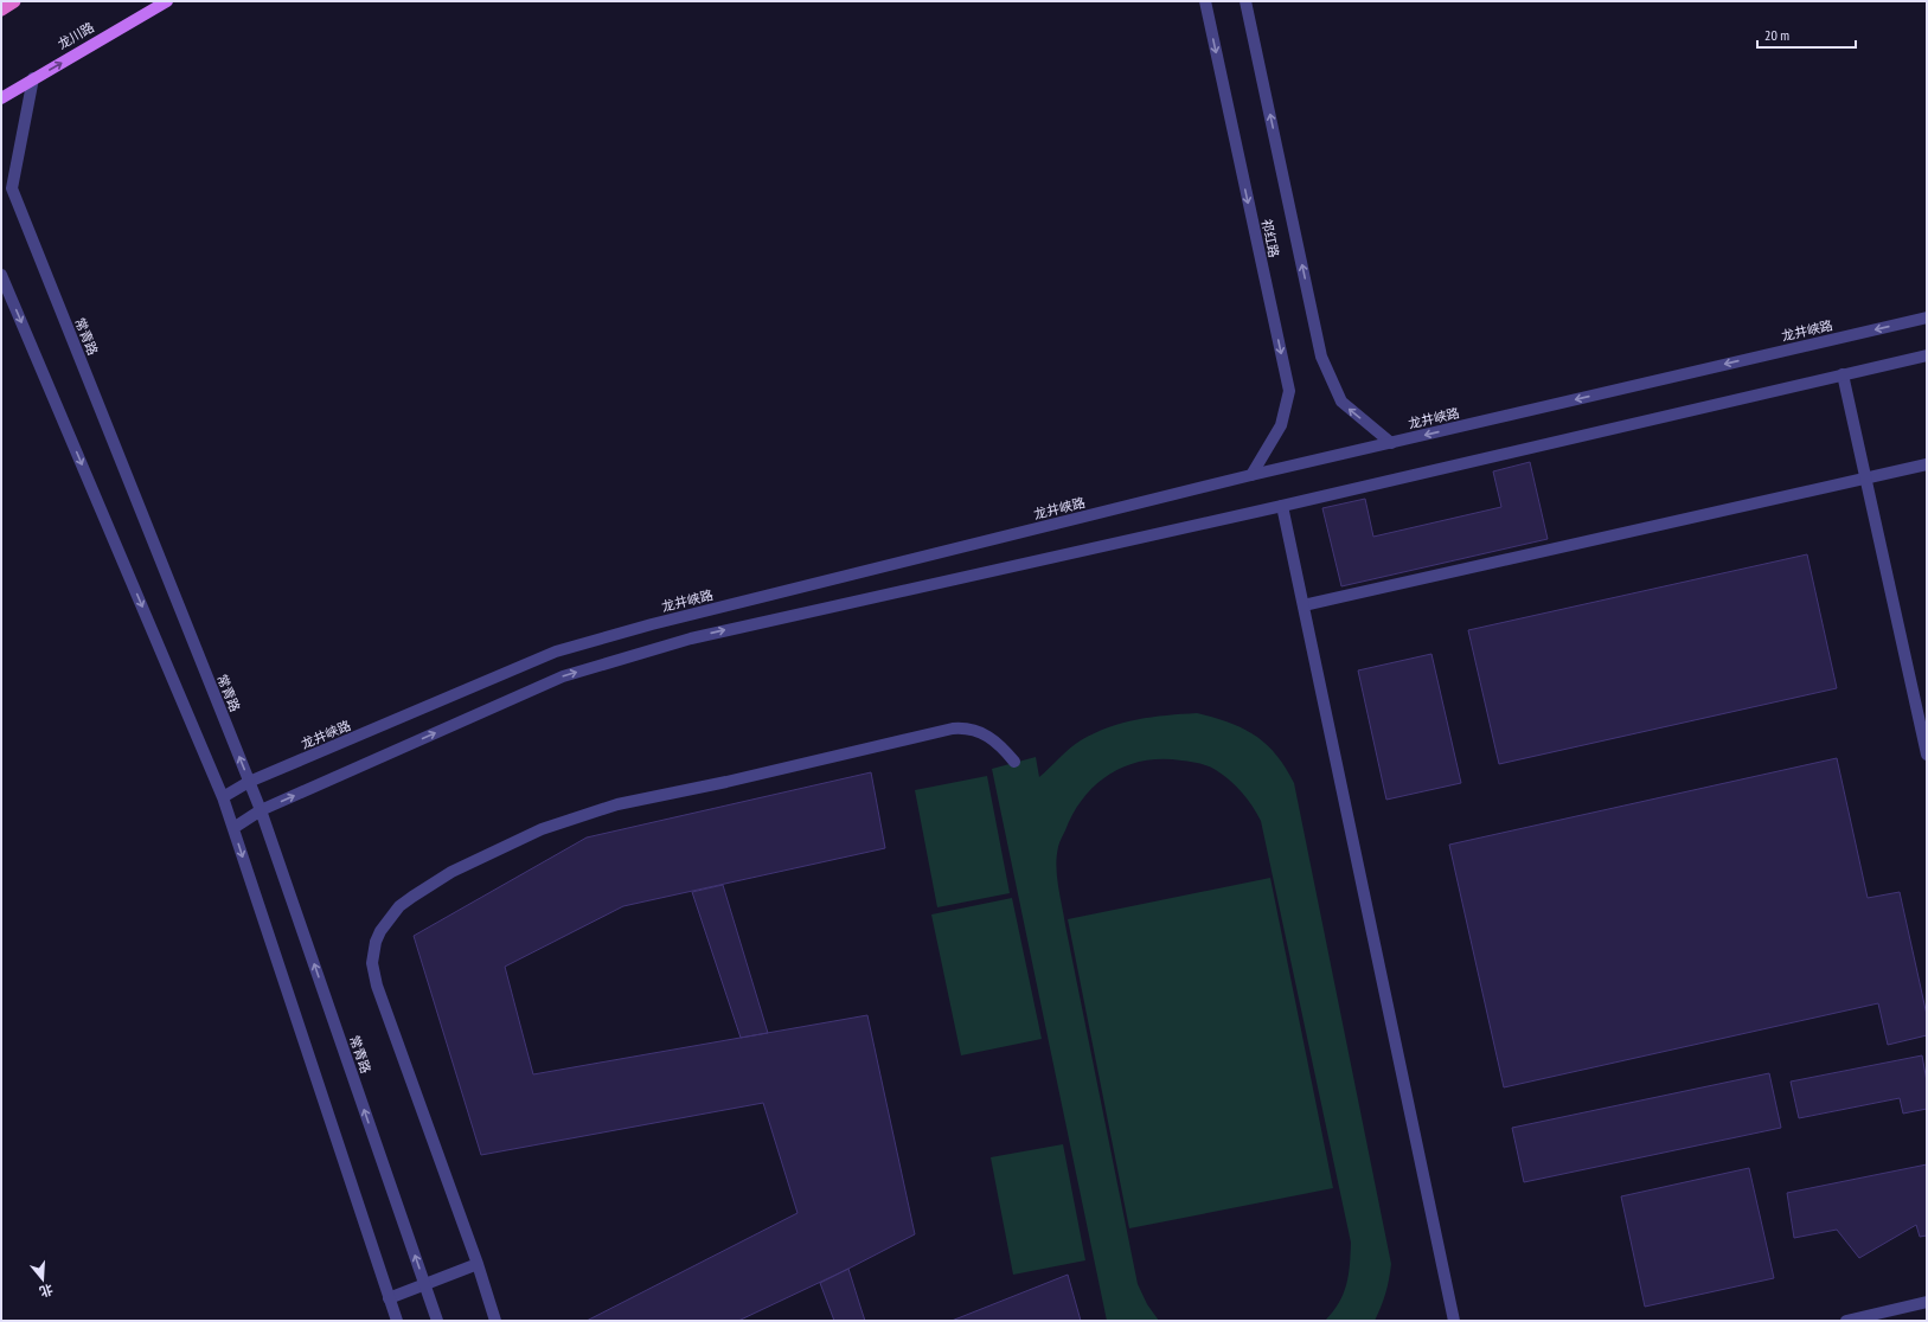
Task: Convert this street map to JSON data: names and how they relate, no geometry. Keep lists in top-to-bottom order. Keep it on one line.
{"streets":{"main road":["龙川路"],"street":["祁红路","龙井峡路","常青路"]},"crossings":[["龙川路","常青路"],["祁红路","龙井峡路"],["龙井峡路","常青路"]],"one_way":["龙川路"],"scale_bar":"20 m","north":"bottom"}
